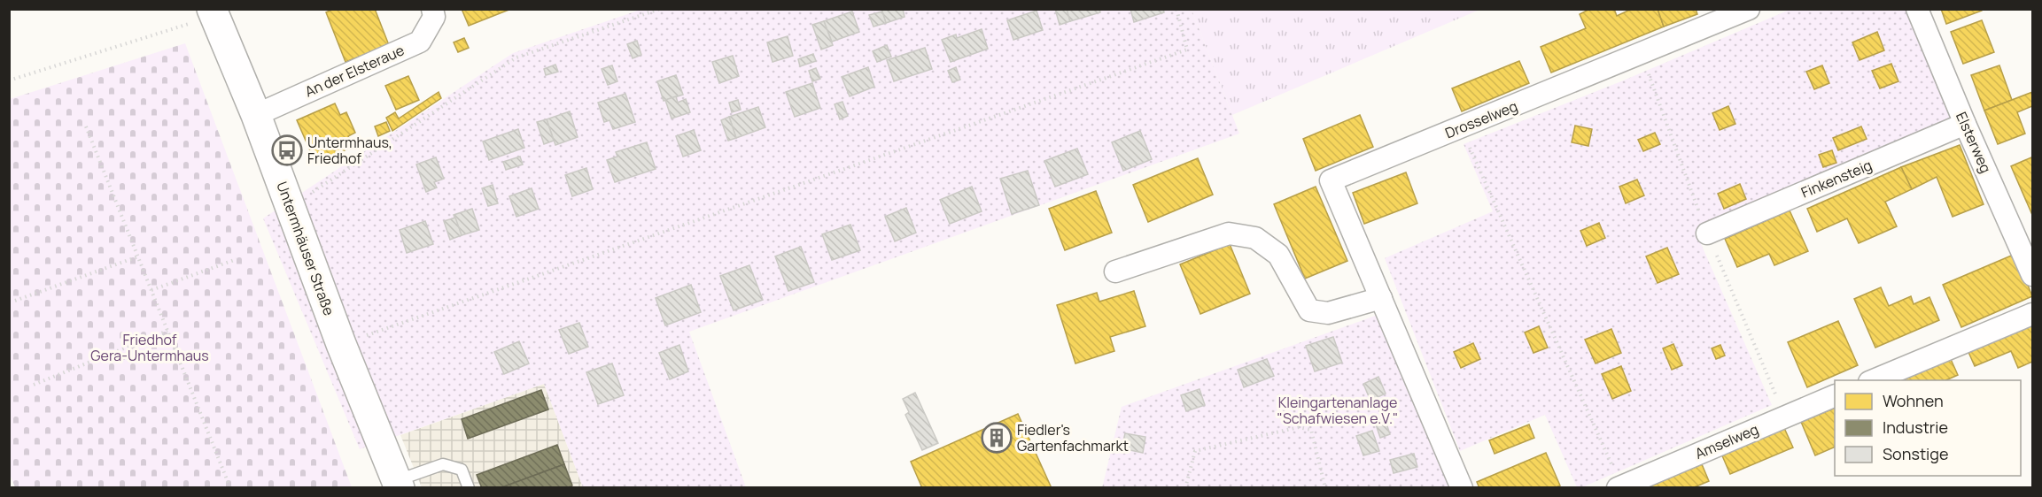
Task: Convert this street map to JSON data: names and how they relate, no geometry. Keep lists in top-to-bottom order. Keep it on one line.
{"streets":{"main road":["Untermhäuser Straße"],"street":["An der Elsteraue","Drosselweg","Elsterweg","Finkensteig","Amselweg"]},"crossings":[["An der Elsteraue","Untermhäuser Straße"],["Elsterweg","Finkensteig"]],"parks":["Friedhof Gera-Untermhaus","Kleingartenanlage \"Schafwiesen e.V.\""],"places":{"bus stop":["Untermhaus, Friedhof"],"building":["Fiedler's Gartenfachmarkt"]},"legend":["Wohnen","Industrie","Sonstige"]}
